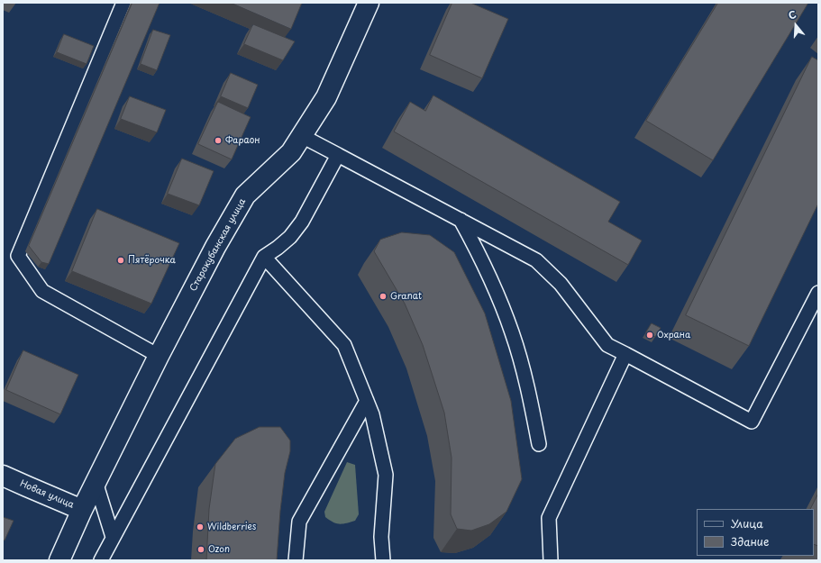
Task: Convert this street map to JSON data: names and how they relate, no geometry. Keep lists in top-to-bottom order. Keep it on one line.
{"streets":{"street":["Старокубанская улица","Новая улица"]},"crossings":[["Старокубанская улица","Новая улица"]],"places":["Фараон","Пятёрочка","Granat","Охрана","Wildberries","Ozon"],"legend":["Улица","Здание"],"north":"top"}
